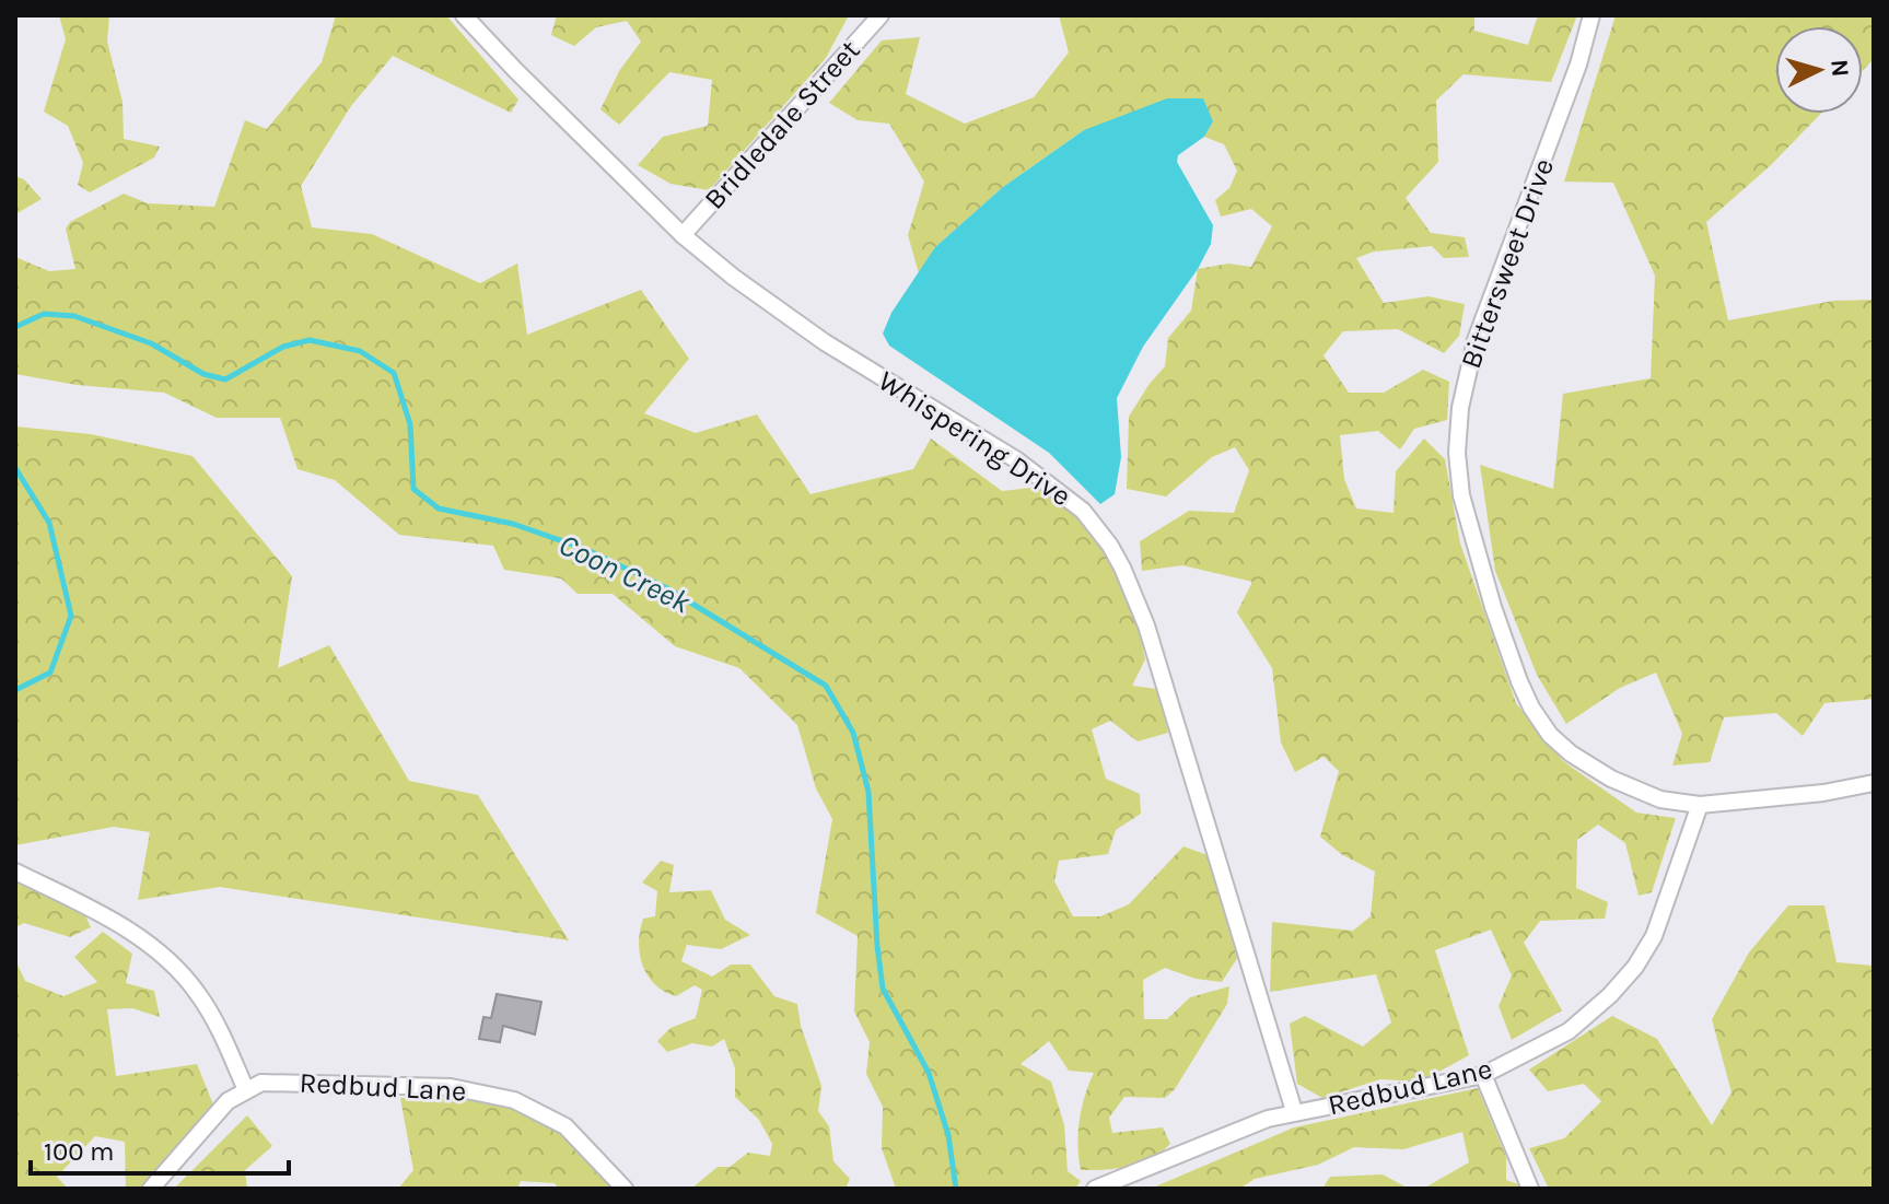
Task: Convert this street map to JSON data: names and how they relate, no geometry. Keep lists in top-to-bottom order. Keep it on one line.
{"streets":{"street":["Bridledale Street","Bittersweet Drive","Whispering Drive","Redbud Lane"]},"crossings":[["Bridledale Street","Whispering Drive"],["Bittersweet Drive","Redbud Lane"],["Whispering Drive","Redbud Lane"]],"water":["Coon Creek"],"scale_bar":"100 m","north":"right"}
